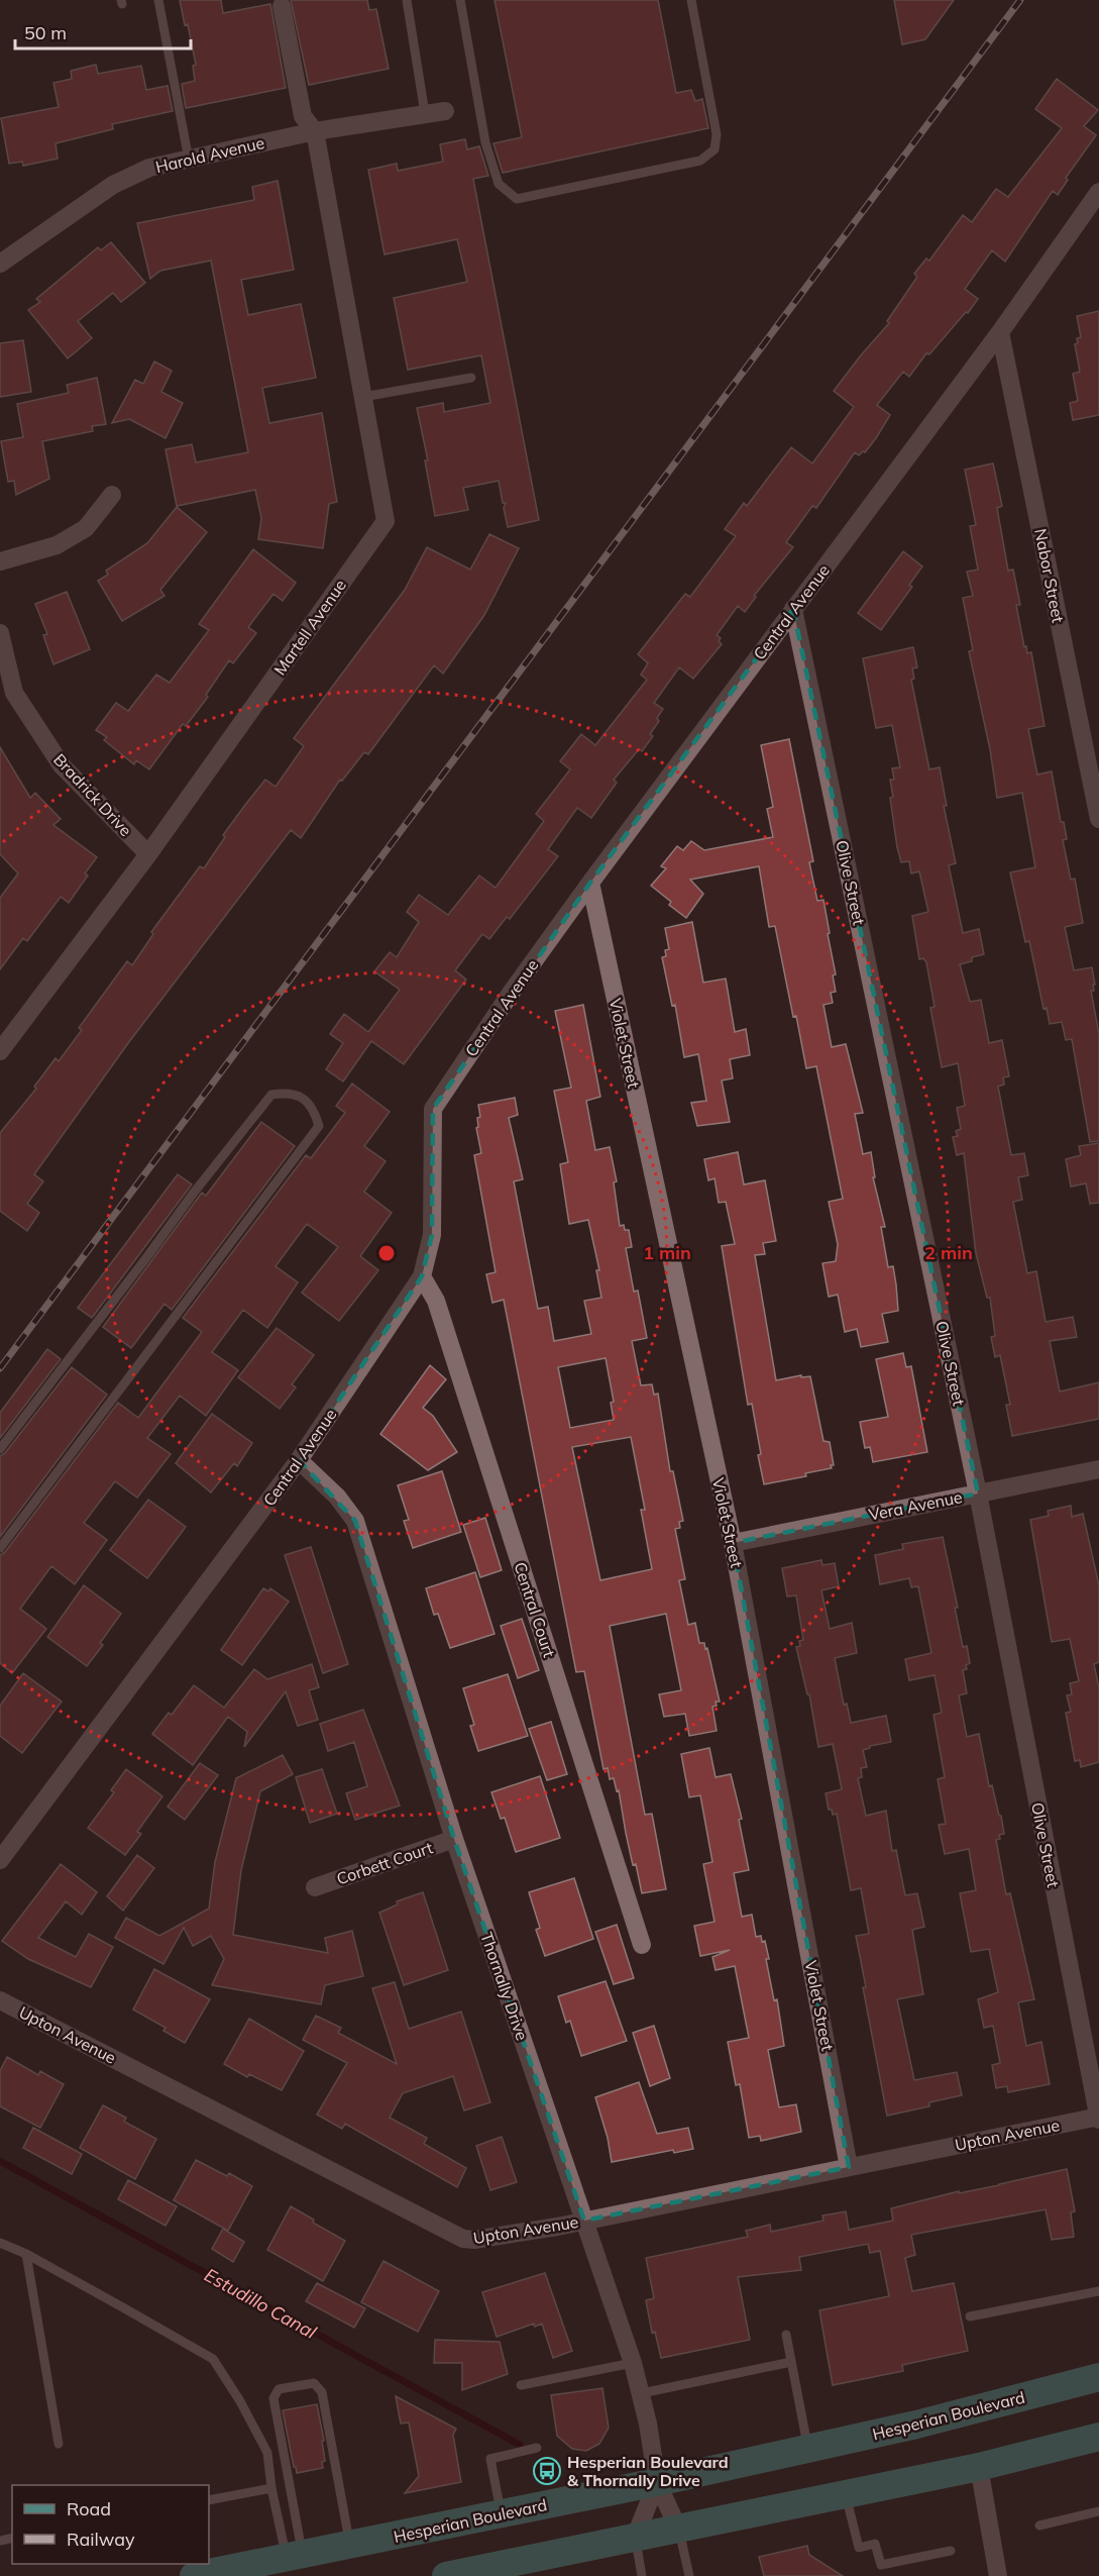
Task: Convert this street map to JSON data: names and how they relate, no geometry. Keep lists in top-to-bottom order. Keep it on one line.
{"streets":{"main road":["Hesperian Boulevard"],"street":["Harold Avenue","Nabor Street","Central Avenue","Martell Avenue","Bradrick Drive","Olive Street","Violet Street","Vera Avenue","Central Court","Corbett Court","Thornally Drive","Upton Avenue"]},"crossings":[["Harold Avenue","Martell Avenue"],["Nabor Street","Central Avenue"],["Central Avenue","Olive Street"],["Central Avenue","Violet Street"],["Central Avenue","Central Court"],["Central Avenue","Thornally Drive"],["Martell Avenue","Bradrick Drive"],["Olive Street","Vera Avenue"],["Olive Street","Upton Avenue"],["Violet Street","Vera Avenue"],["Violet Street","Upton Avenue"],["Corbett Court","Thornally Drive"],["Thornally Drive","Upton Avenue"],["Thornally Drive","Hesperian Boulevard"]],"water":["Estudillo Canal"],"places":{"bus stop":["Hesperian Boulevard & Thornally Drive"]},"legend":["Road","Railway"],"scale_bar":"50 m","rings":["1 min","2 min"]}
